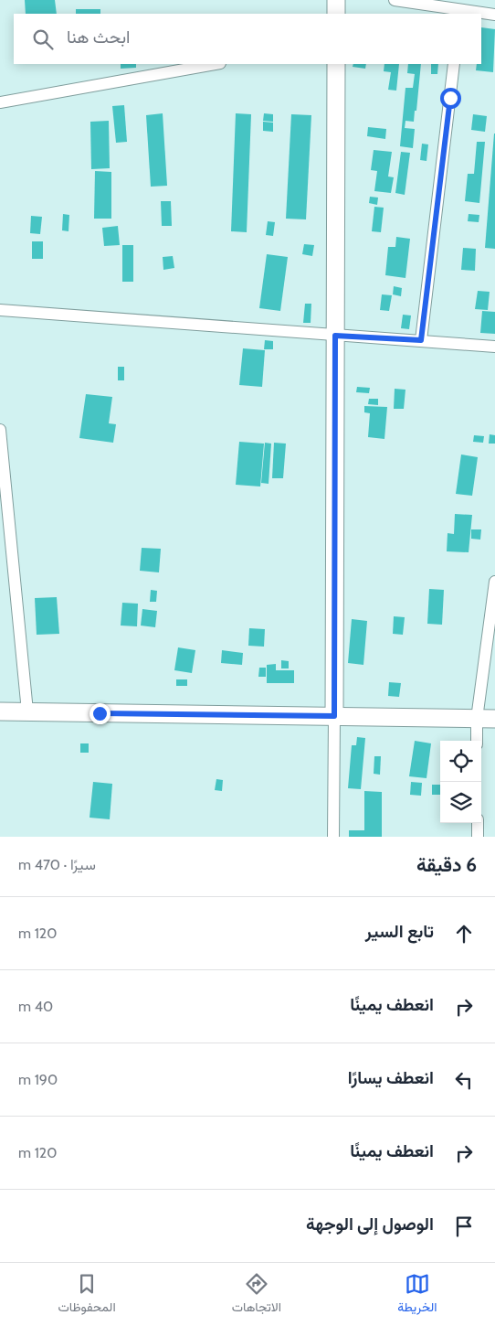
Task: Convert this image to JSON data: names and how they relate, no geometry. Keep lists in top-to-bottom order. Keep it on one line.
{"page":{"search":"ابحث هنا","heading":["6 دقيقة","سيرًا · 470 m"],"list":[["تابع السير","120 m"],["انعطف يمينًا","40 m"],["انعطف يسارًا","190 m"],["انعطف يمينًا","120 m"],"الوصول إلى الوجهة"],"nav":["الخريطة","الاتجاهات","المحفوظات"]}}
